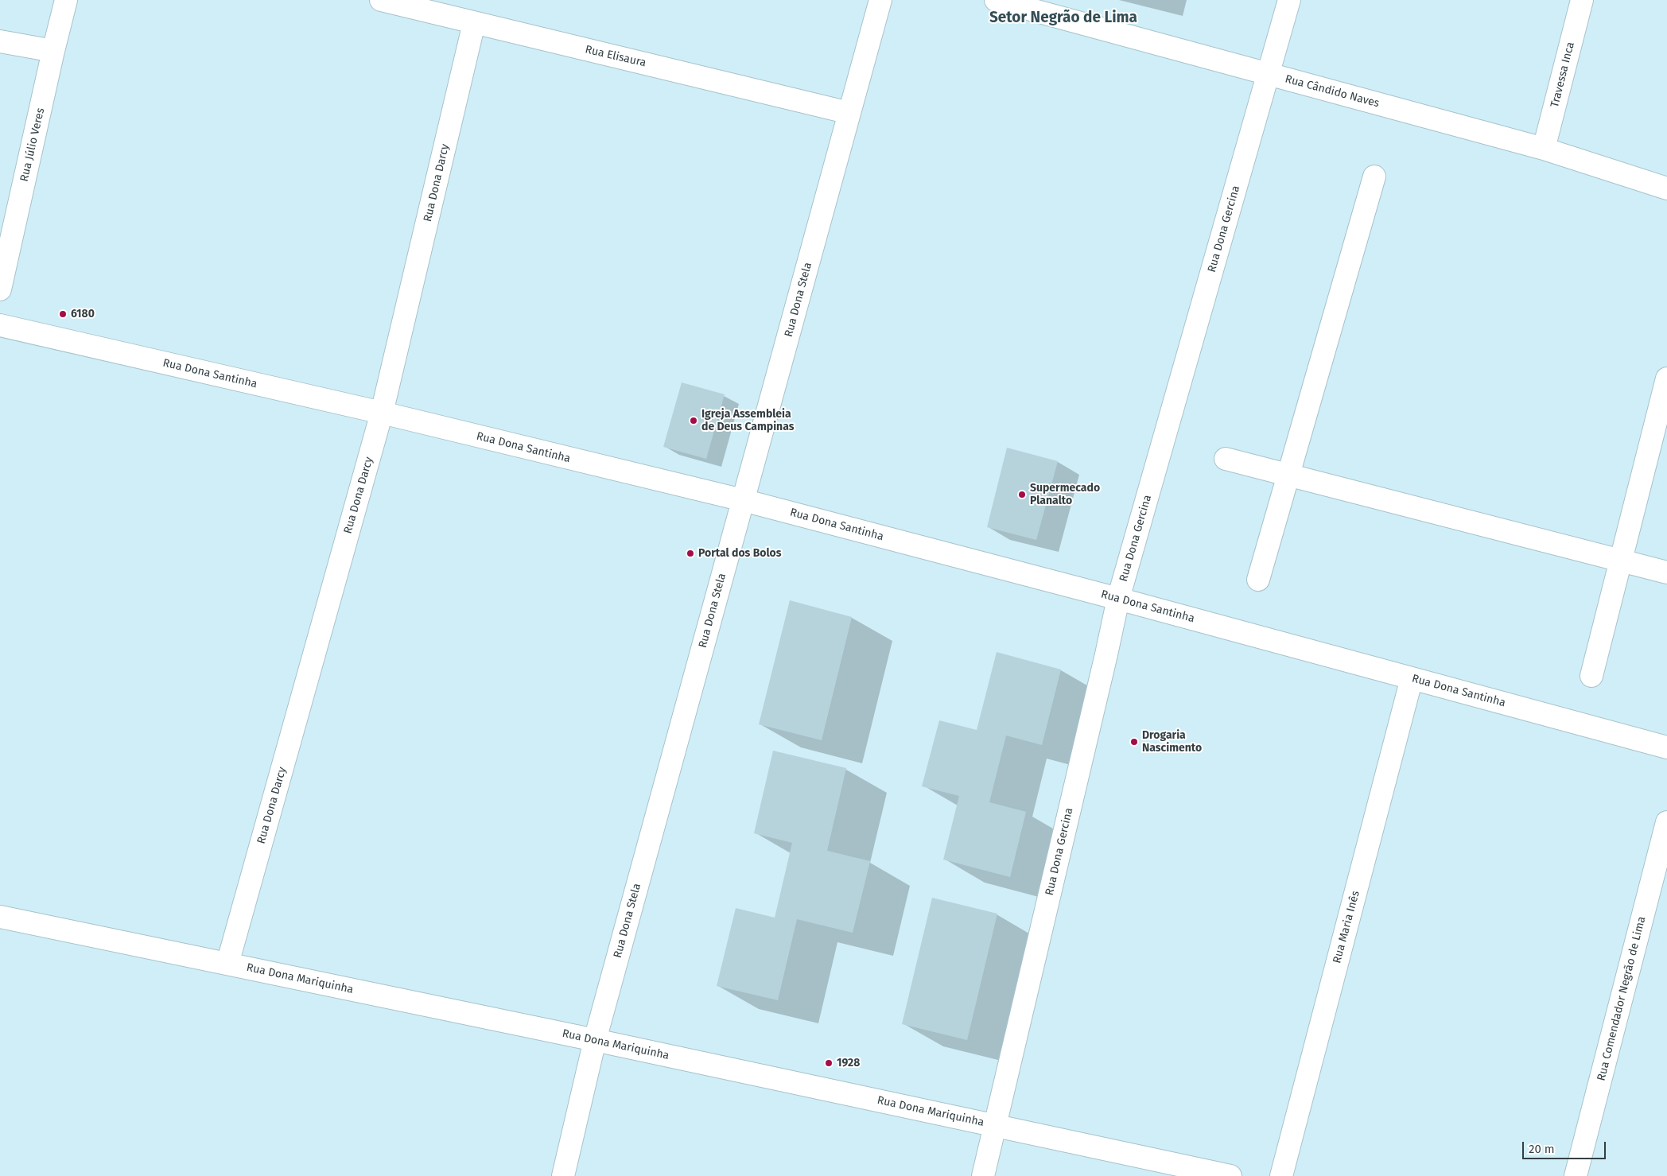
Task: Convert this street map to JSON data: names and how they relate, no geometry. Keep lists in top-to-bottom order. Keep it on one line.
{"streets":{"street":["Rua Elisaura","Travessa Inca","Rua Cândido Naves","Rua Júlio Veres","Rua Dona Darcy","Rua Dona Gercina","Rua Dona Stela","Rua Dona Santinha","Rua Maria Inês","Rua Dona Mariquinha","Rua Comendador Negrão de Lima"]},"crossings":[["Rua Elisaura","Rua Dona Darcy"],["Rua Elisaura","Rua Dona Stela"],["Travessa Inca","Rua Cândido Naves"],["Rua Cândido Naves","Rua Dona Gercina"],["Rua Dona Darcy","Rua Dona Santinha"],["Rua Dona Darcy","Rua Dona Mariquinha"],["Rua Dona Gercina","Rua Dona Santinha"],["Rua Dona Gercina","Rua Dona Mariquinha"],["Rua Dona Stela","Rua Dona Santinha"],["Rua Dona Stela","Rua Dona Mariquinha"],["Rua Dona Santinha","Rua Maria Inês"]],"districts":["Setor Negrão de Lima"],"places":["6180","Igreja Assembleia de Deus Campinas","Supermecado Planalto","Portal dos Bolos","Drogaria Nascimento","1928"],"scale_bar":"20 m"}
